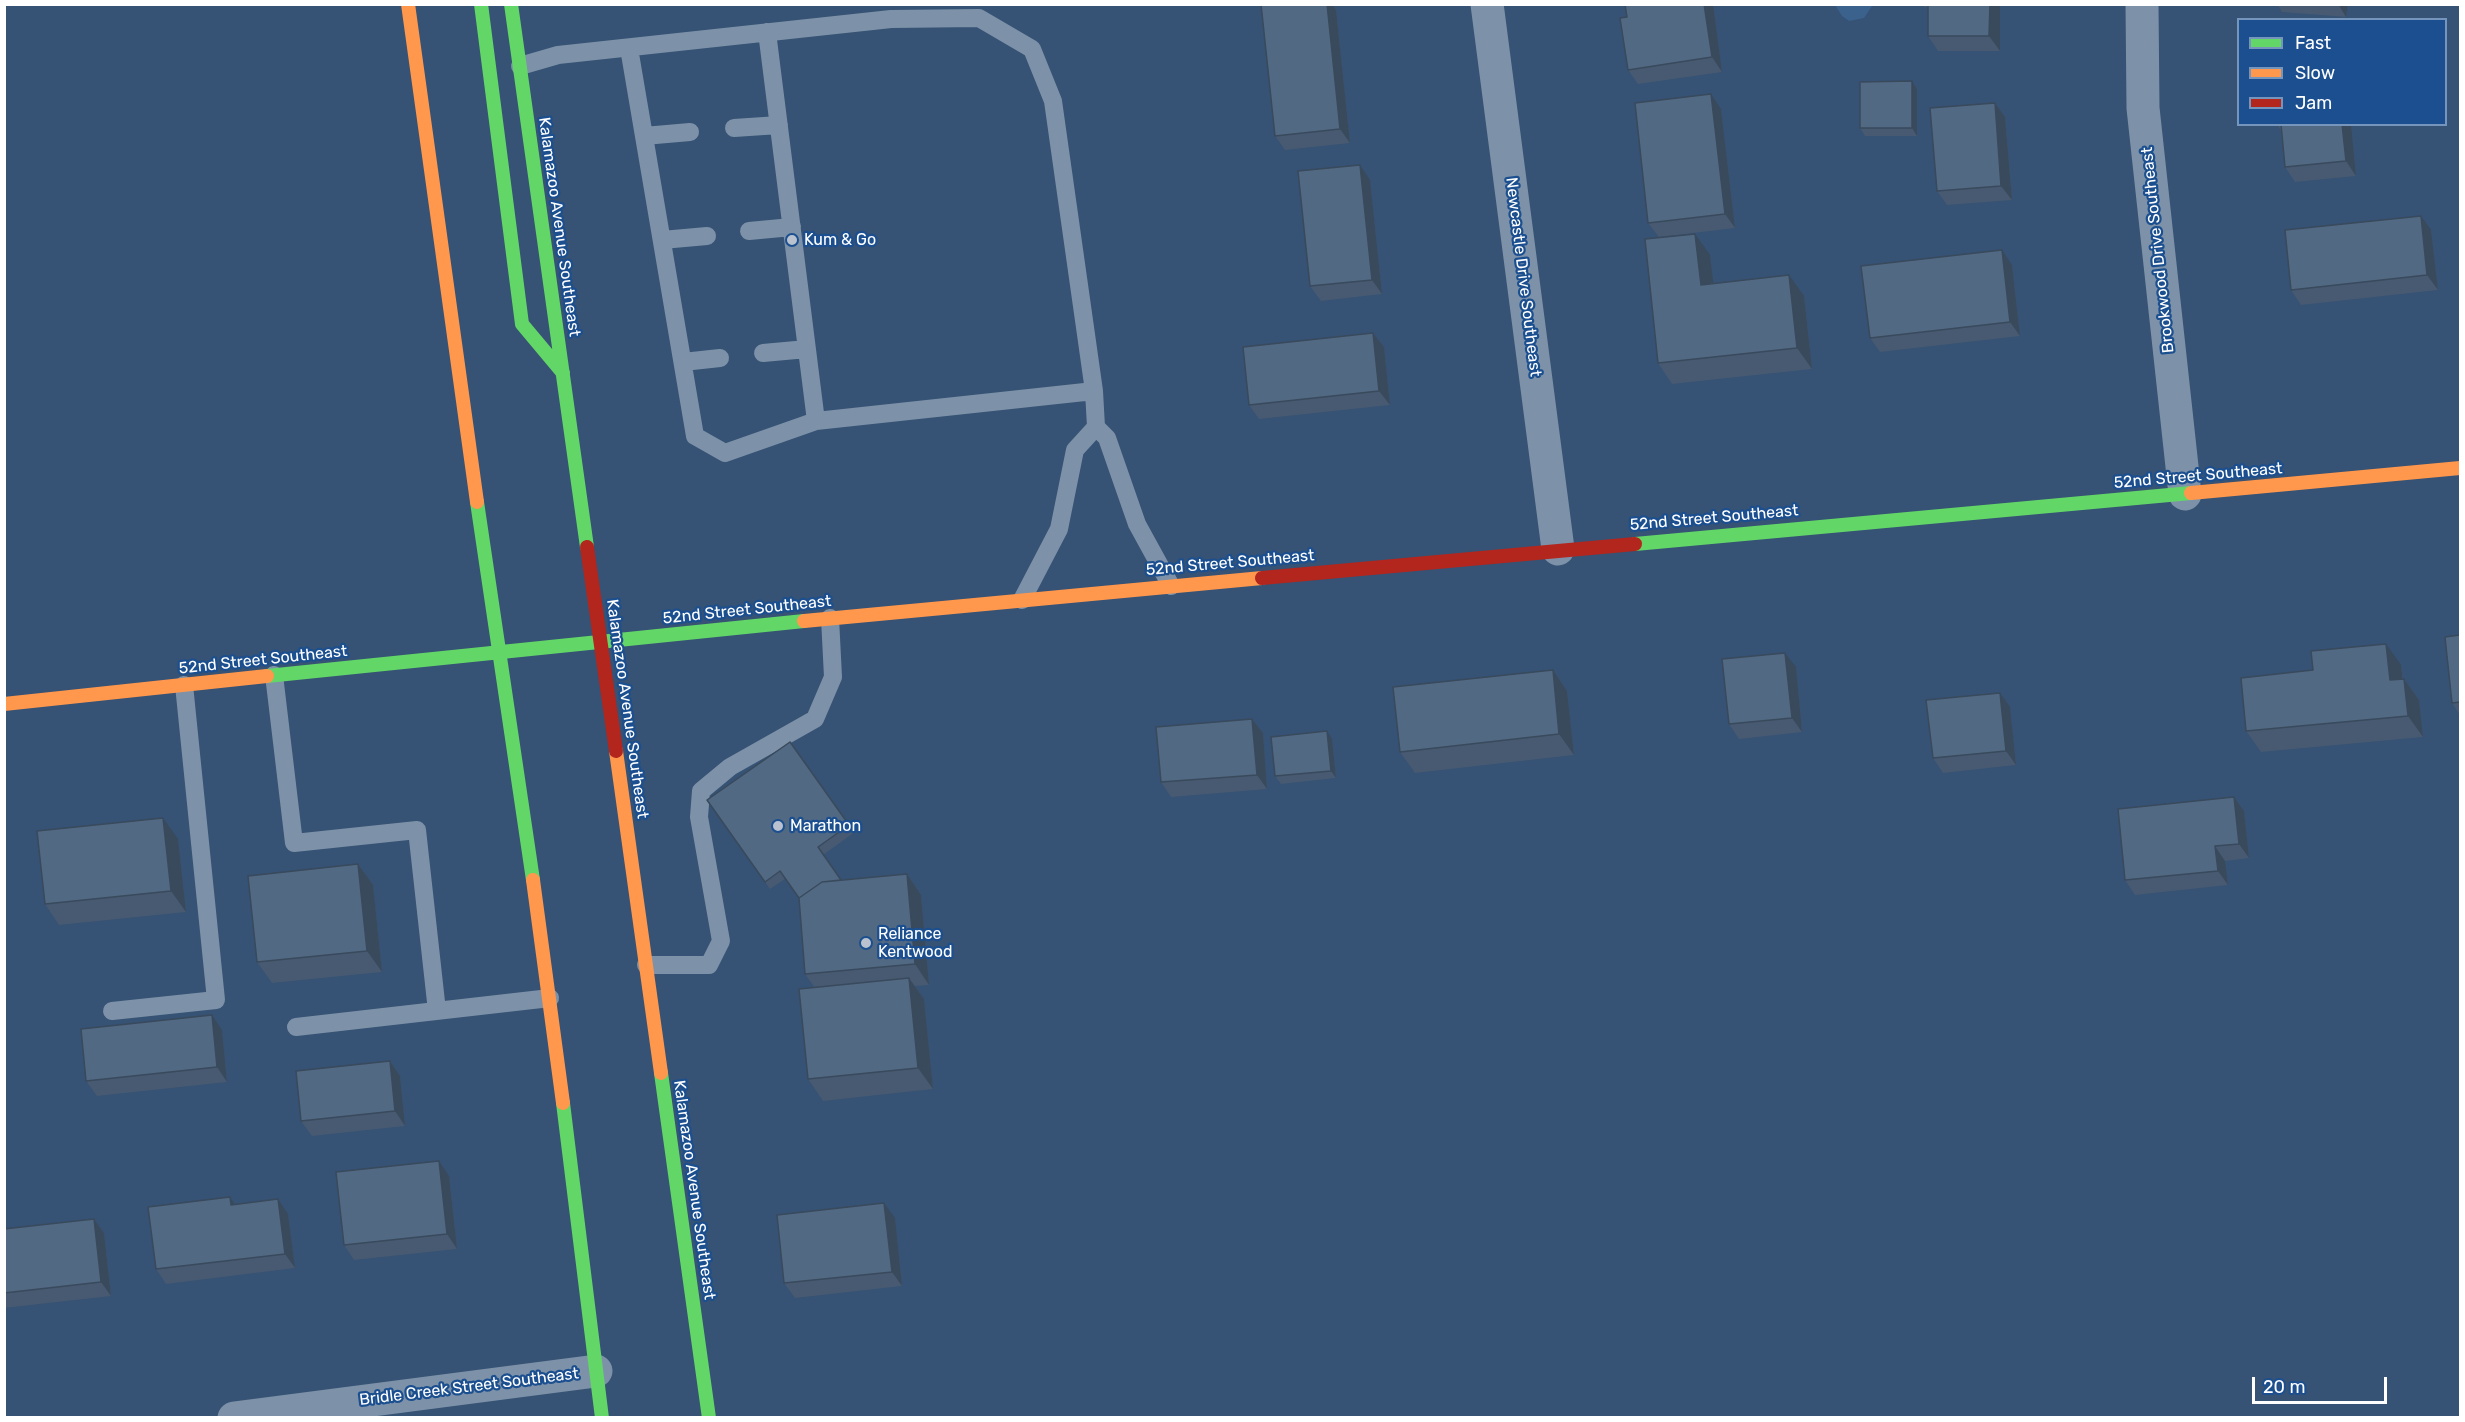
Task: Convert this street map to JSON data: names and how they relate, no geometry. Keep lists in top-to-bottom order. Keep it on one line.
{"streets":{"main road":["Kalamazoo Avenue Southeast","52nd Street Southeast"],"street":["Brookwood Drive Southeast","Newcastle Drive Southeast","Bridle Creek Street Southeast"]},"crossings":[["Kalamazoo Avenue Southeast","52nd Street Southeast"],["Brookwood Drive Southeast","52nd Street Southeast"],["Newcastle Drive Southeast","52nd Street Southeast"]],"places":["Kum & Go","Marathon","Reliance Kentwood"],"legend":["Fast","Slow","Jam"],"scale_bar":"20 m"}
